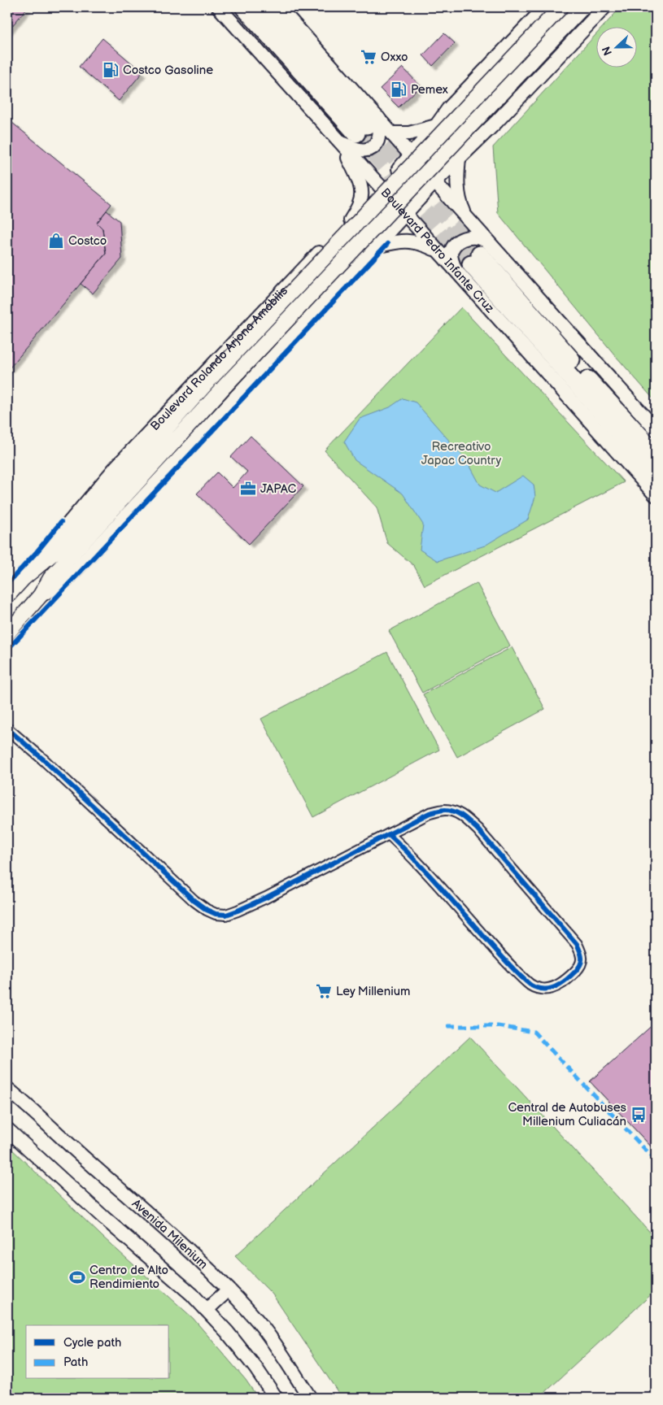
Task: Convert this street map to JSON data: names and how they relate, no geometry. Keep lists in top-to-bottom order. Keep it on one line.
{"streets":{"highway":["Boulevard Pedro Infante Cruz"],"main road":["Boulevard Rolando Arjona Amábilis"],"street":["Avenida Milenium"]},"crossings":[["Boulevard Pedro Infante Cruz","Boulevard Rolando Arjona Amábilis"]],"parks":["Recreativo Japac Country"],"places":{"supermarket":["Oxxo","Ley Millenium"],"fuel station":["Costco Gasoline","Pemex"],"shop":["Costco"],"office":["JAPAC"],"bus stop":["Central de Autobuses Millenium Culiacán"],"sports":["Centro de Alto Rendimiento"]},"legend":["Cycle path","Path"],"north":"left"}
